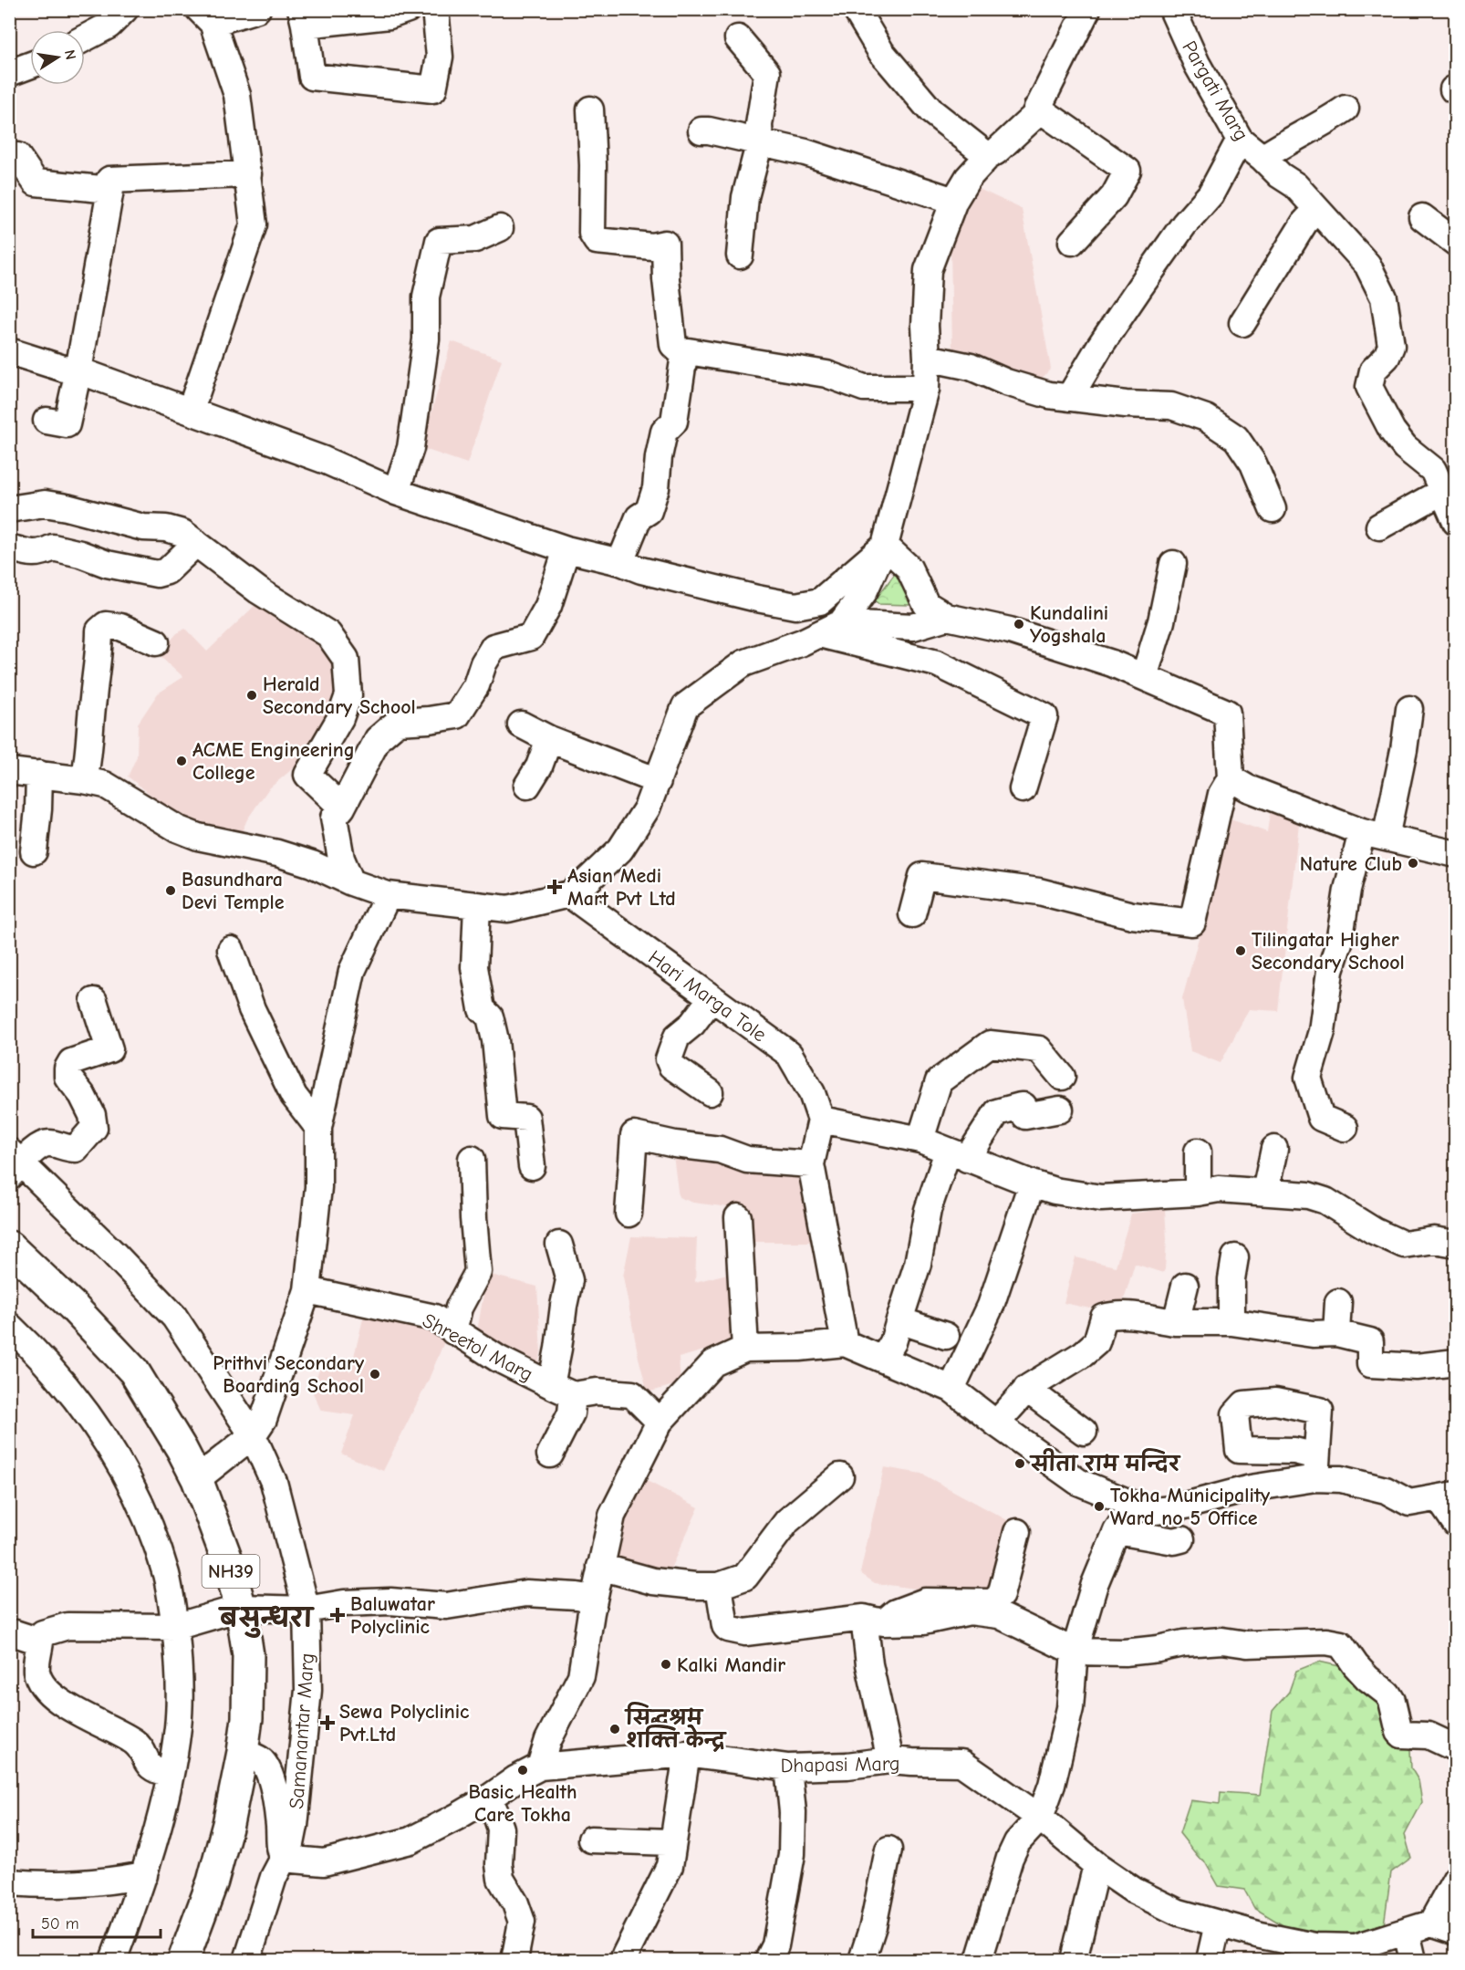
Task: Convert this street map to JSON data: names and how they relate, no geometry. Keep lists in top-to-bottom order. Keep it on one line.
{"streets":{"highway":["NH39"],"street":["Pargati Marg","Hari Marga Tole","Shreetol Marg","Samanantar Marg","Dhapasi Marg"]},"crossings":[["Samanantar Marg","Dhapasi Marg"]],"districts":["बसुन्धरा"],"places":{"other":["Kundalini Yogshala","Herald Secondary School","ACME Engineering College","Nature Club","Basundhara Devi Temple","Tilingatar Higher Secondary School","Prithvi Secondary Boarding School","सीता राम मन्दिर","Tokha Municipality Ward no 5 Office","Kalki Mandir","सिद्धश्रम शक्ति केन्द्र","Basic Health Care Tokha"],"health":["Asian Medi Mart Pvt Ltd","Baluwatar Polyclinic","Sewa Polyclinic Pvt.Ltd"]},"scale_bar":"50 m","north":"right"}
